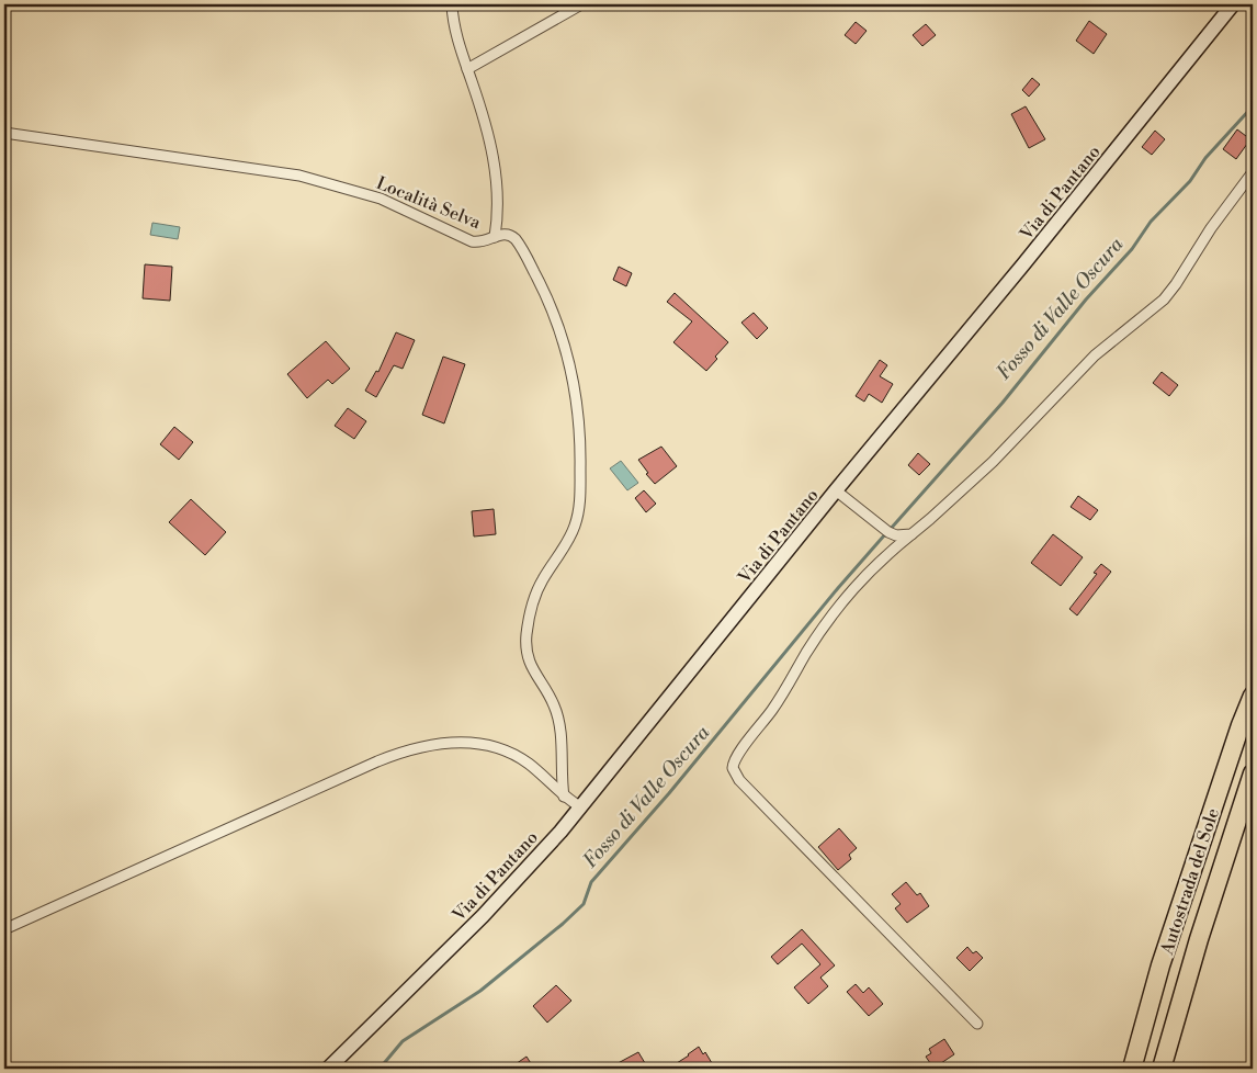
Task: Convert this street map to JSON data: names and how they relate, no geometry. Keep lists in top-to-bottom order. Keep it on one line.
{"streets":{"highway":["Autostrada del Sole"],"street":["Via di Pantano","Località Selva"]},"water":["Fosso di Valle Oscura"]}
